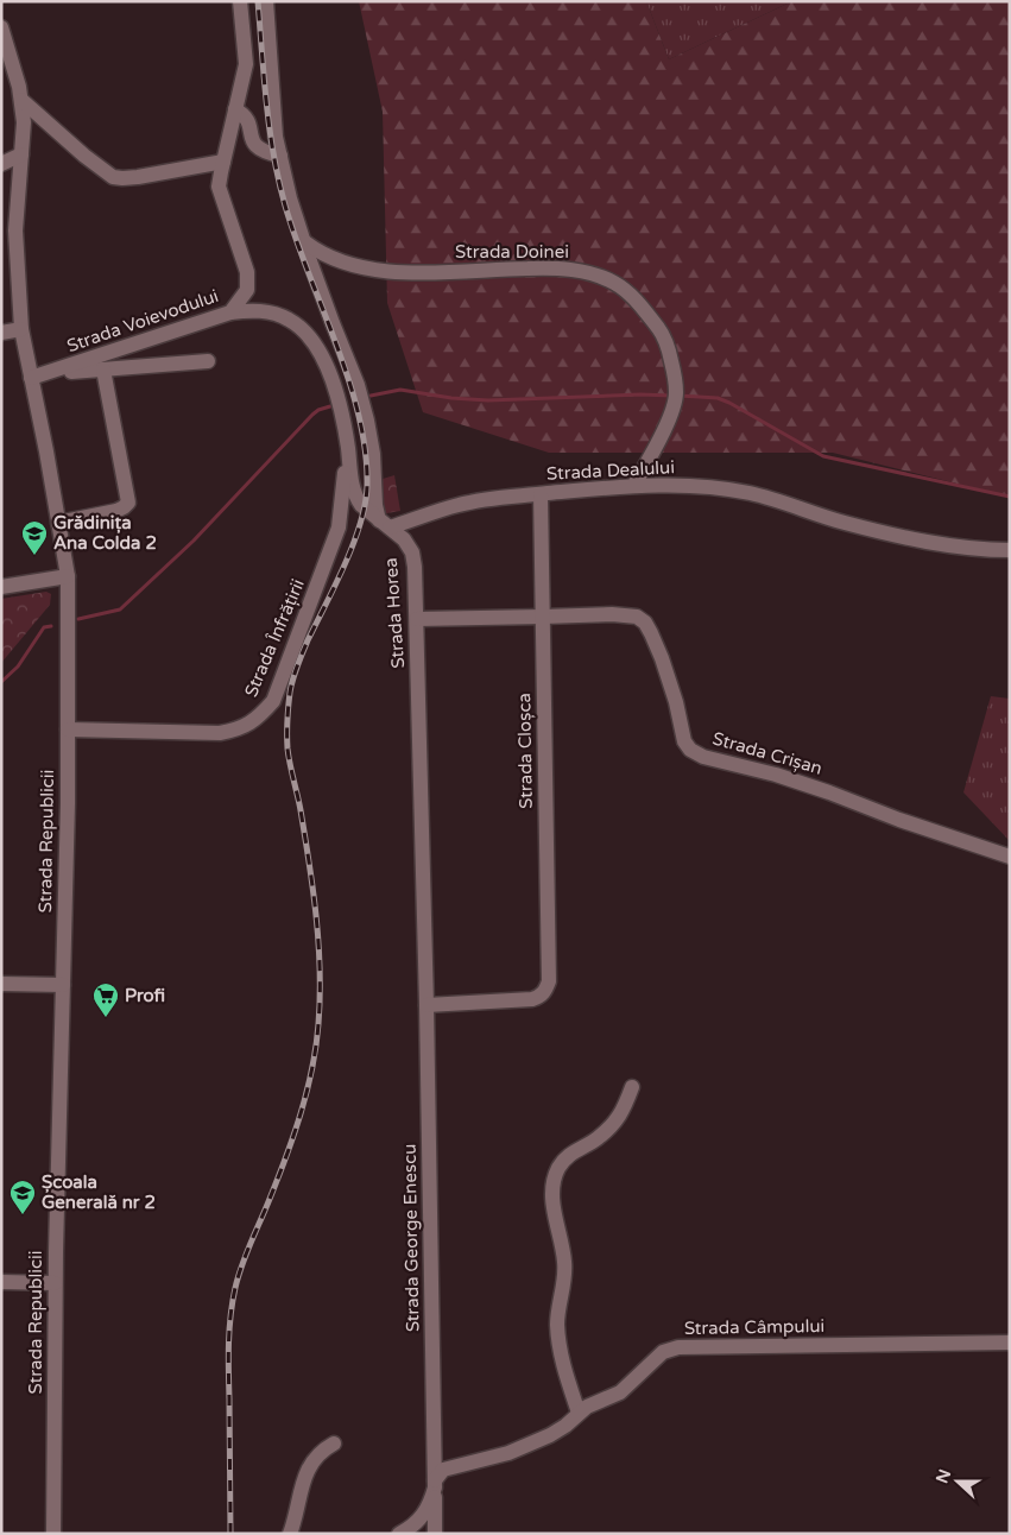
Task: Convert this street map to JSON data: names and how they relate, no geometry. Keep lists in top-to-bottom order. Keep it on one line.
{"streets":{"street":["Strada Doinei","Strada Voievodului","Strada Dealului","Strada Horea","Strada Înfrățirii","Strada Cloșca","Strada Crișan","Strada Republicii","Strada George Enescu","Strada Câmpului"]},"crossings":[["Strada Doinei","Strada Dealului"],["Strada Voievodului","Strada Horea"],["Strada Voievodului","Strada Republicii"],["Strada Dealului","Strada Horea"],["Strada Dealului","Strada Cloșca"],["Strada Horea","Strada Înfrățirii"],["Strada Horea","Strada Cloșca"],["Strada Horea","Strada Crișan"],["Strada Horea","Strada George Enescu"],["Strada Înfrățirii","Strada Republicii"],["Strada Cloșca","Strada Crișan"],["Strada Cloșca","Strada George Enescu"],["Strada George Enescu","Strada Câmpului"]],"places":{"school or university":["Grădinița Ana Colda 2","Școala Generală nr 2"],"supermarket":["Profi"]},"north":"left"}
